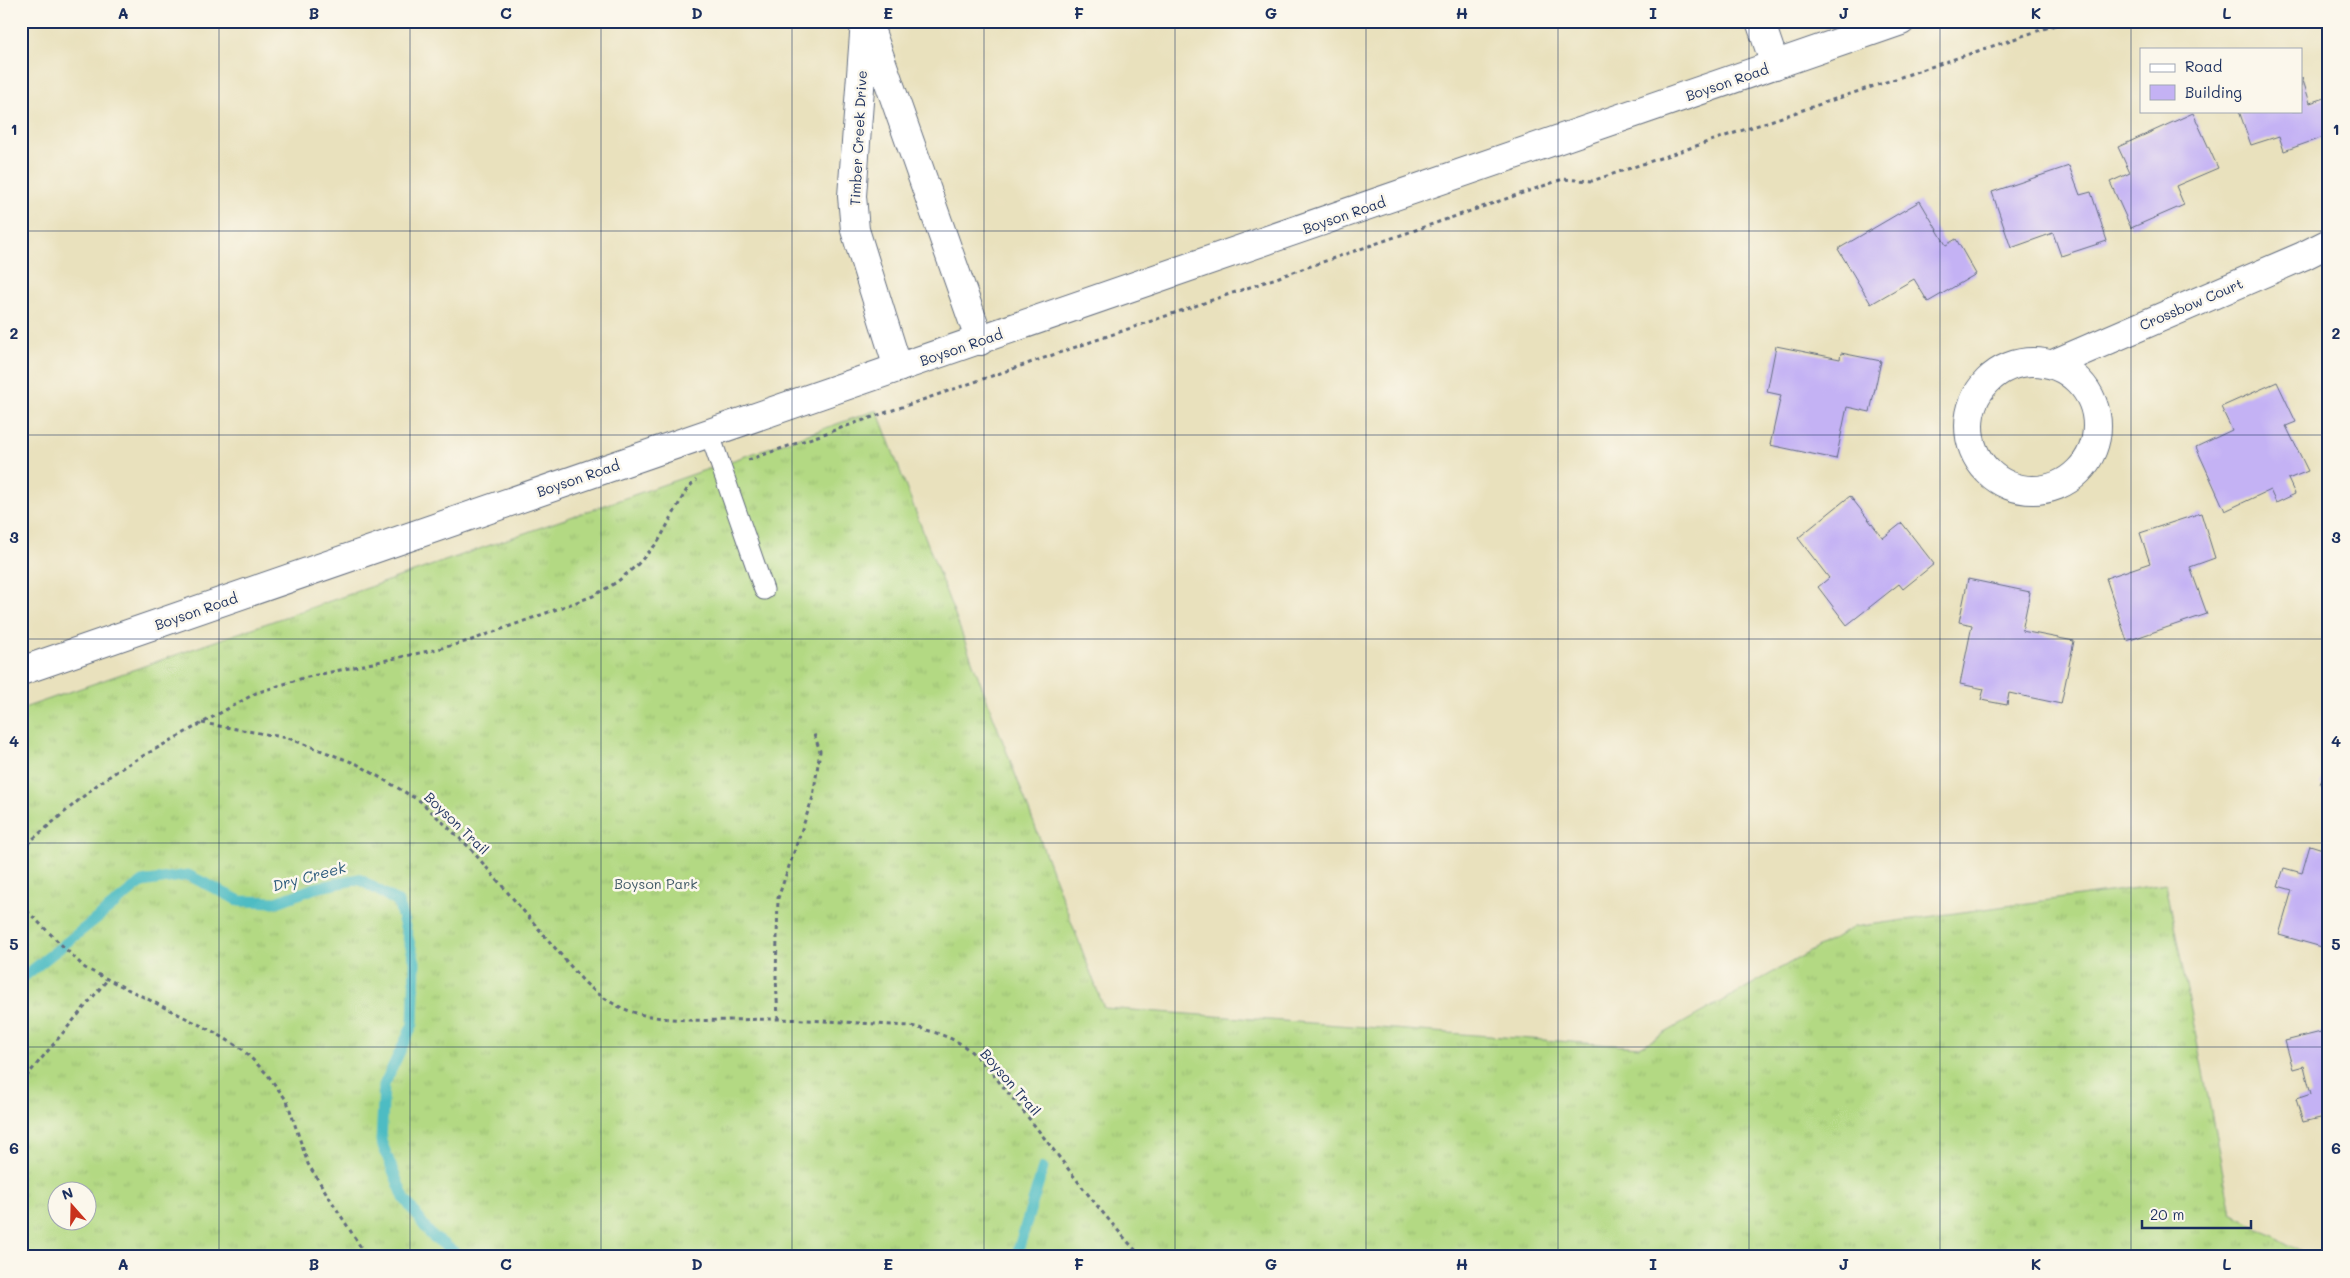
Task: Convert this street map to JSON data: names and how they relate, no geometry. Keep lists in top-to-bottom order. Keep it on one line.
{"streets":{"street":["Boyson Road","Timber Creek Drive","Crossbow Court"],"path":["Boyson Trail"]},"crossings":[["Boyson Road","Timber Creek Drive"]],"water":["Dry Creek"],"parks":["Boyson Park"],"legend":["Road","Building"],"scale_bar":"20 m","north":"top","grid":{"columns":["A","B","C","D","E","F","G","H","I","J","K","L"],"rows":["1","2","3","4","5","6"]}}
